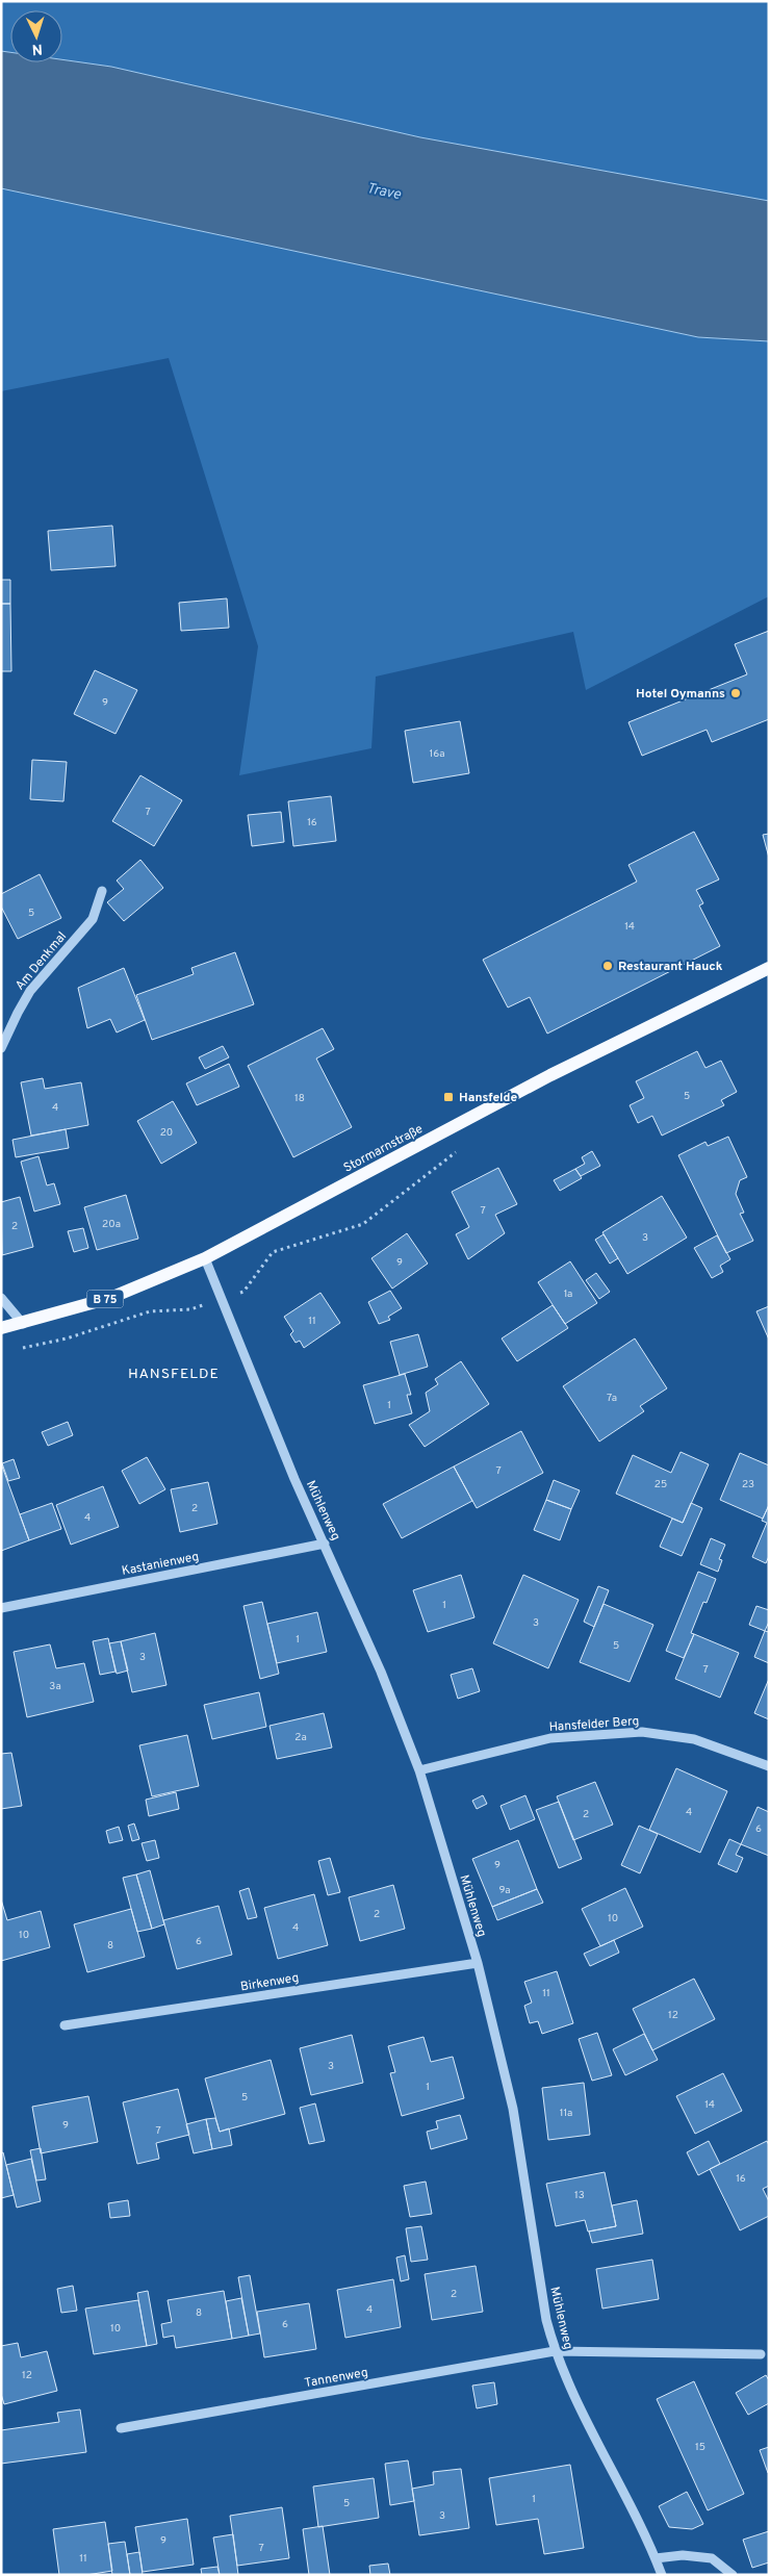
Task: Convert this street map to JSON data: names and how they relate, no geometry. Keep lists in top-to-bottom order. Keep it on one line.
{"streets":{"main road":["Stormarnstraße","B 75"],"street":["Am Denkmal","Mühlenweg","Kastanienweg","Hansfelder Berg","Birkenweg","Tannenweg"]},"crossings":[["Stormarnstraße","Mühlenweg"],["Mühlenweg","Kastanienweg"],["Mühlenweg","Hansfelder Berg"],["Mühlenweg","Birkenweg"],["Mühlenweg","Tannenweg"]],"districts":["HANSFELDE"],"water":["Trave"],"places":{"other":["Hotel Oymanns","Restaurant Hauck"],"transit":["Hansfelde"]},"house_numbers":["9","16a","7","16","5","14","5","18","4","20","7","20a","2","3","9","1a","11","7a","1","7","25","23","2","4","1","3","1","5","3","7","3a","2a","4","2","6","9","9a","2","10","4","10","6","8","11","12","3","1","5","14","11a","9","7","16","13","2","4","8","6","10","12","15","1","5","3","9","7","11"],"north":"bottom"}
